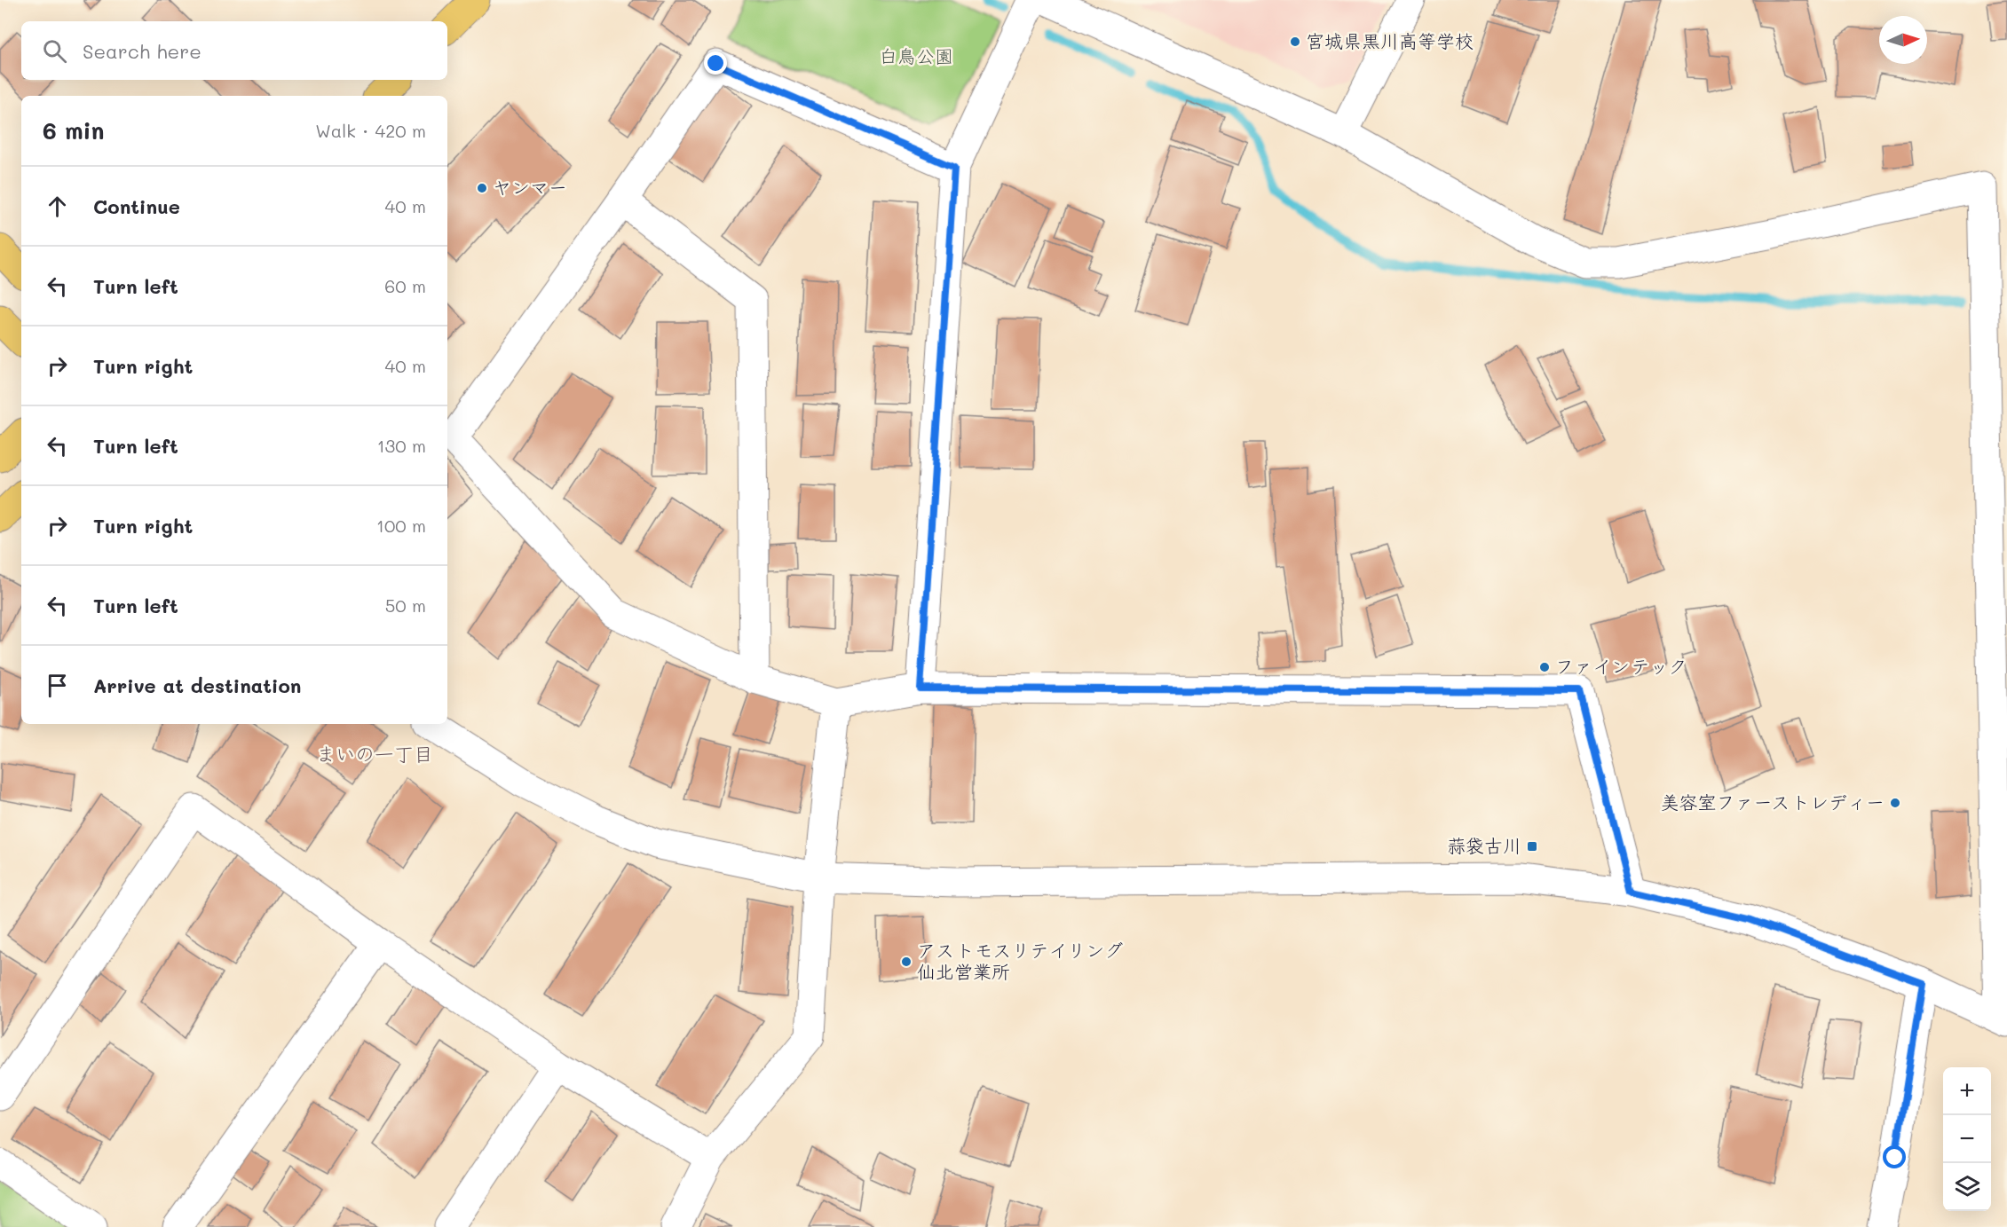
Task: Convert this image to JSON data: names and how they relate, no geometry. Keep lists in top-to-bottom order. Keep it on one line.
{"districts":["まいの一丁目"],"parks":["白鳥公園"],"places":{"other":["宮城県黒川高等学校","ヤンマー","ファインテック","美容室ファーストレディー","アストモスリテイリング 仙北営業所"],"transit":["蒜袋古川"]},"north":"right","page":{"search":"Search here","heading":["6 min","Walk · 420 m"],"list":[["Continue","40 m"],["Turn left","60 m"],["Turn right","40 m"],["Turn left","130 m"],["Turn right","100 m"],["Turn left","50 m"],"Arrive at destination"],"map_buttons":["+","−"]}}
